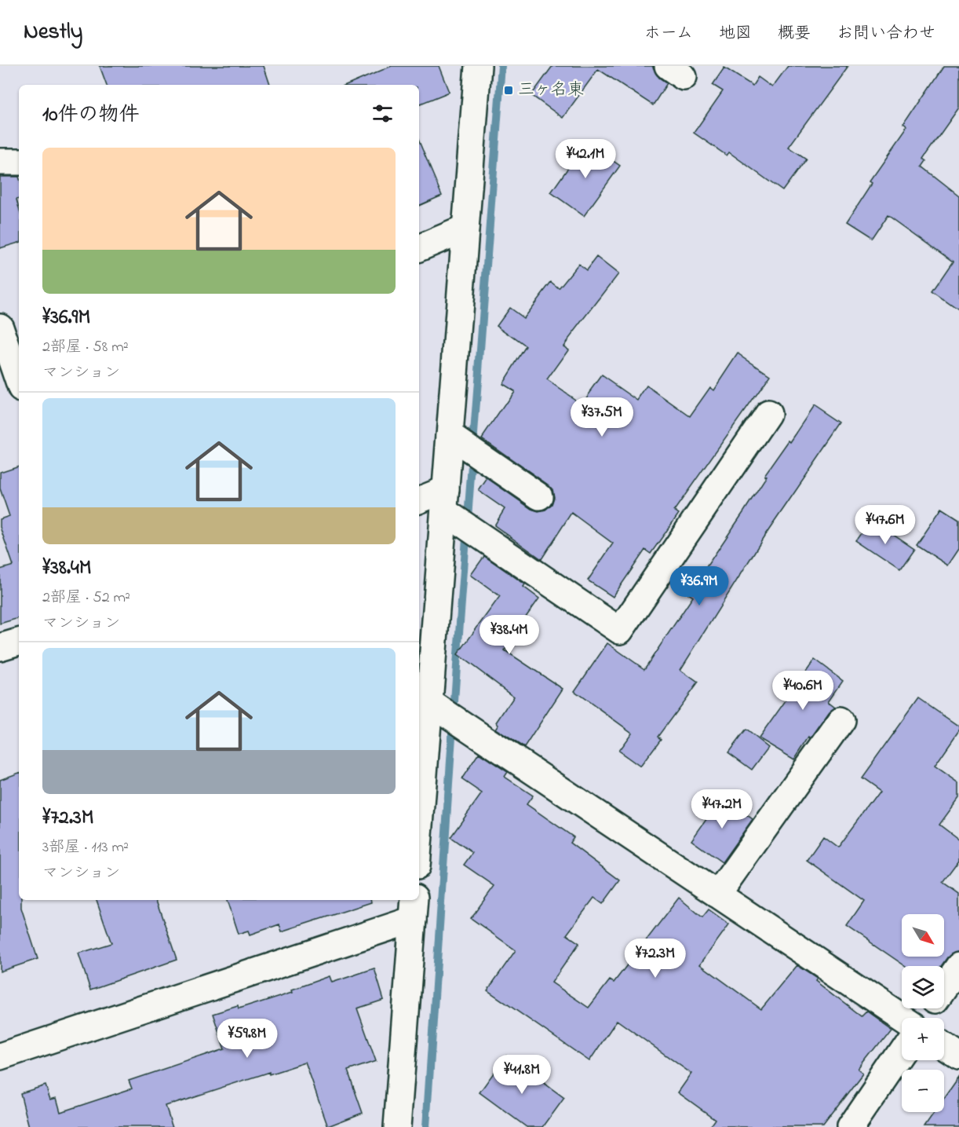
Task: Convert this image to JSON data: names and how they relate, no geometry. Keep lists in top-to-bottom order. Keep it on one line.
{"places":{"transit":["三ヶ名東"]},"north":"bottom right","page":{"header":"Nestly","nav":["ホーム","地図","概要","お問い合わせ"],"heading":"10件の物件","price":["¥42.1M","¥37.5M","¥47.6M","¥36.9M","¥38.4M","¥40.6M","¥47.2M","¥72.3M","¥59.8M","¥41.8M"],"list":[{"name":"¥36.9M","note":"2部屋 · 58 m² · マンション"},{"name":"¥38.4M","note":"2部屋 · 52 m² · マンション"},{"name":"¥72.3M","note":"3部屋 · 113 m² · マンション"}],"map_buttons":["+","−"]}}
